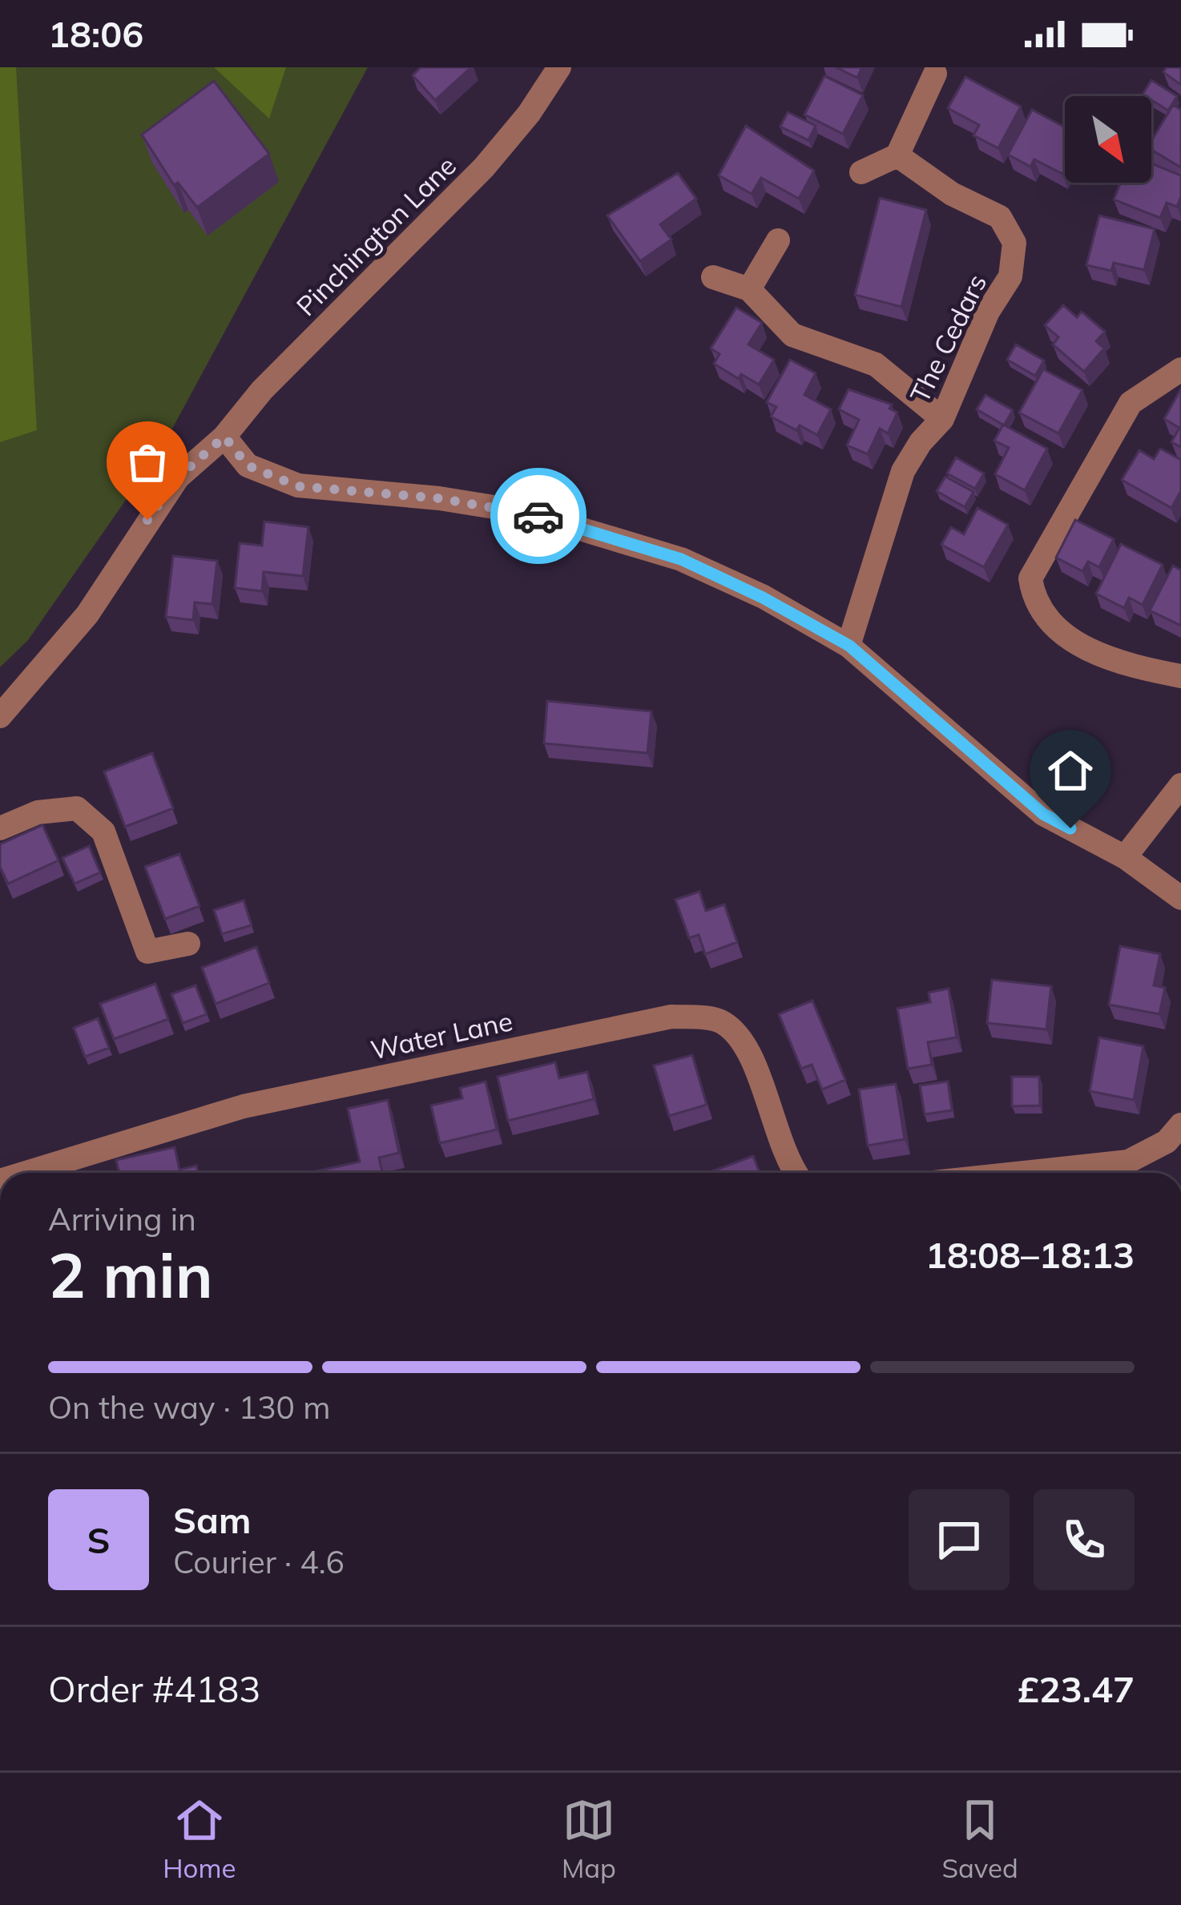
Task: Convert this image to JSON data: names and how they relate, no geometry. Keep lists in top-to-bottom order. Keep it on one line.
{"streets":{"street":["Pinchington Lane","The Cedars","Water Lane"]},"north":"bottom right","page":{"status":"18:06","heading":["2 min","Arriving in","18:08–18:13"],"panel":["Sam","Courier · 4.6","Order #4183","£23.47"],"bar":"On the way · 130 m","round":"S","tabs":["Home","Map","Saved"]}}
